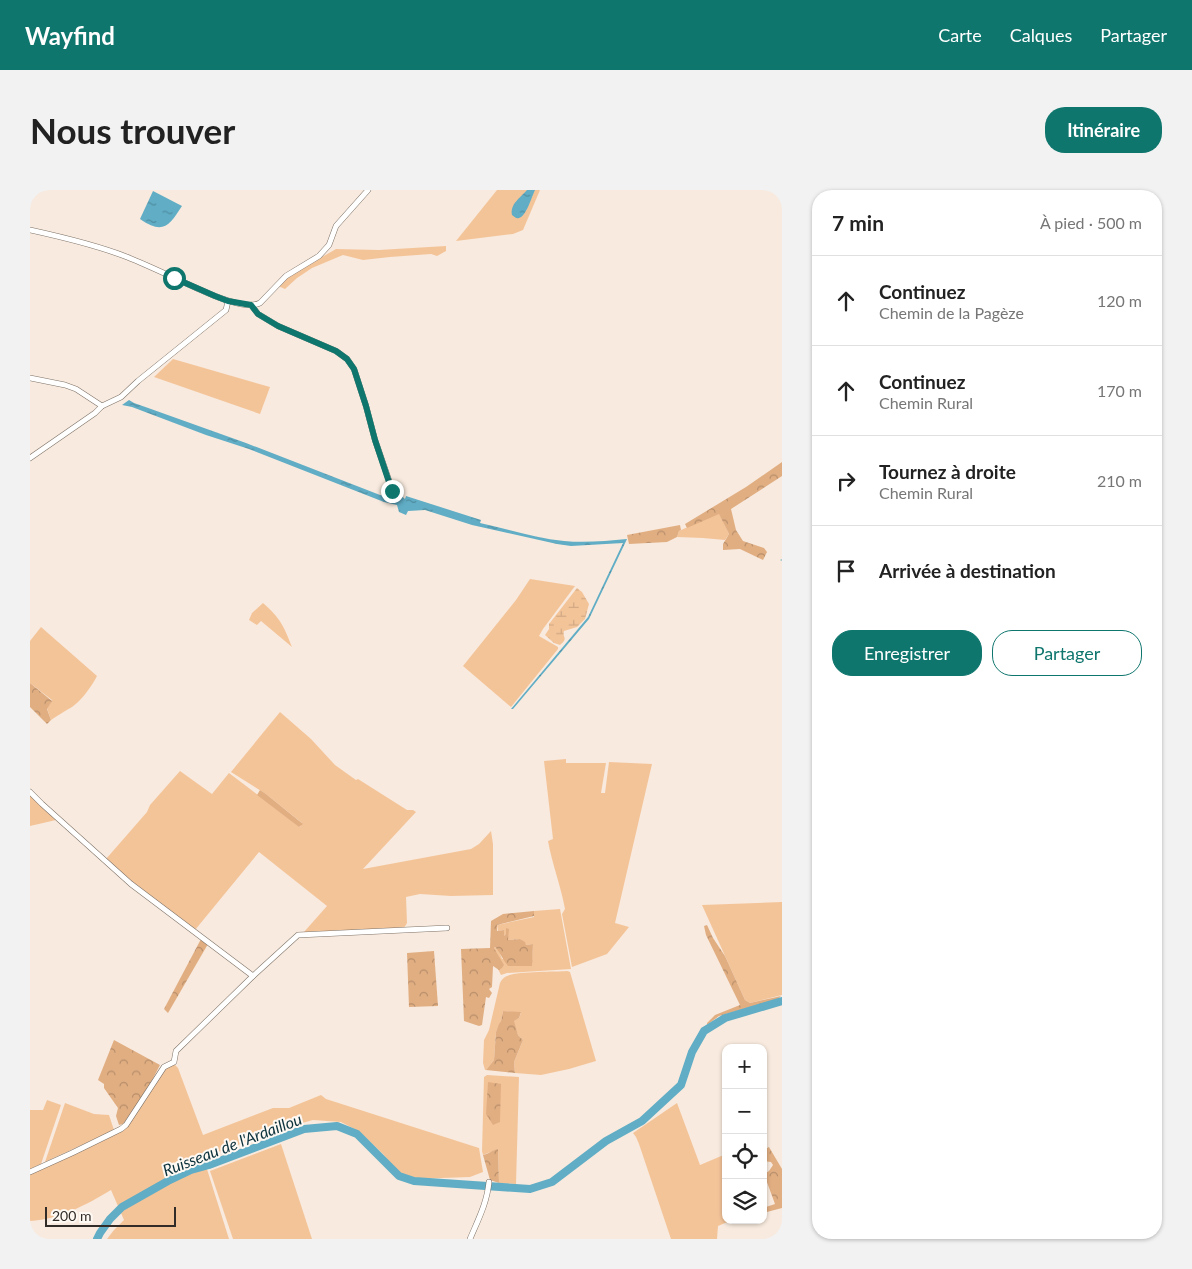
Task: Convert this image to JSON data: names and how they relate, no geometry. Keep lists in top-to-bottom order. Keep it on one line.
{"water":["Ruisseau de l'Ardaillou"],"scale_bar":"200 m","page":{"header":"Wayfind","nav":["Carte","Calques","Partager"],"buttons":["Itinéraire",["Enregistrer","Partager"]],"title":"Nous trouver","heading":["7 min","À pied · 500 m"],"list":[["Continuez","Chemin de la Pagèze","120 m"],["Continuez","Chemin Rural","170 m"],["Tournez à droite","Chemin Rural","210 m"],"Arrivée à destination"],"map_buttons":["+","−"],"scale":"200 m"}}
